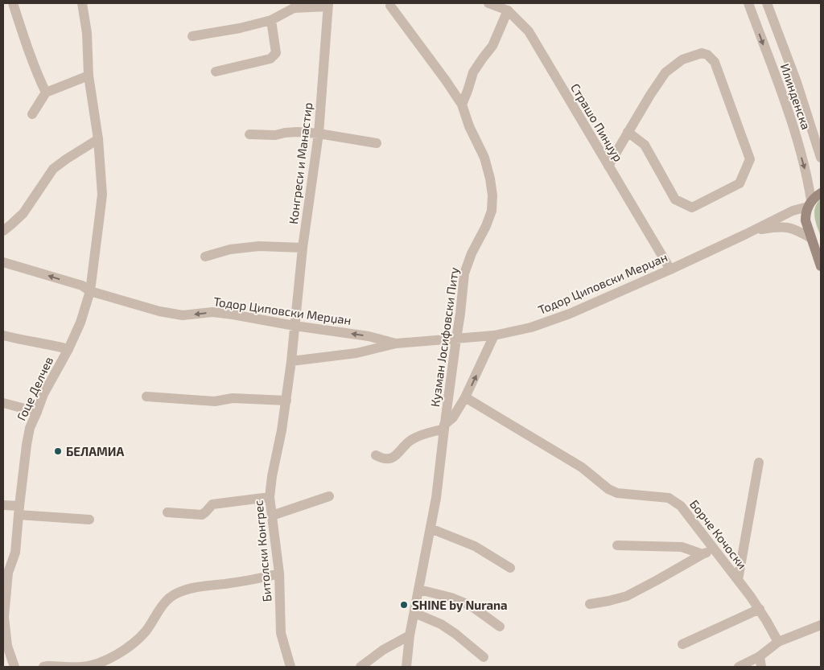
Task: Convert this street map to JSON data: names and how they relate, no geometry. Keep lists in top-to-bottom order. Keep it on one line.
{"streets":{"main road":["Илинденска"],"street":["Страшо Пинџур","Конгреси и Манастир","Тодор Циповски Мерџан","Кузман Јосифовски Питу","Гоце Делчев","Борче Кочоски","Битолски Конгрес"]},"crossings":[["Илинденска","Тодор Циповски Мерџан"],["Страшо Пинџур","Тодор Циповски Мерџан"],["Конгреси и Манастир","Тодор Циповски Мерџан"],["Конгреси и Манастир","Битолски Конгрес"],["Тодор Циповски Мерџан","Кузман Јосифовски Питу"],["Тодор Циповски Мерџан","Гоце Делчев"],["Тодор Циповски Мерџан","Битолски Конгрес"]],"places":["БЕЛАМИА","SHINE by Nurana"]}
